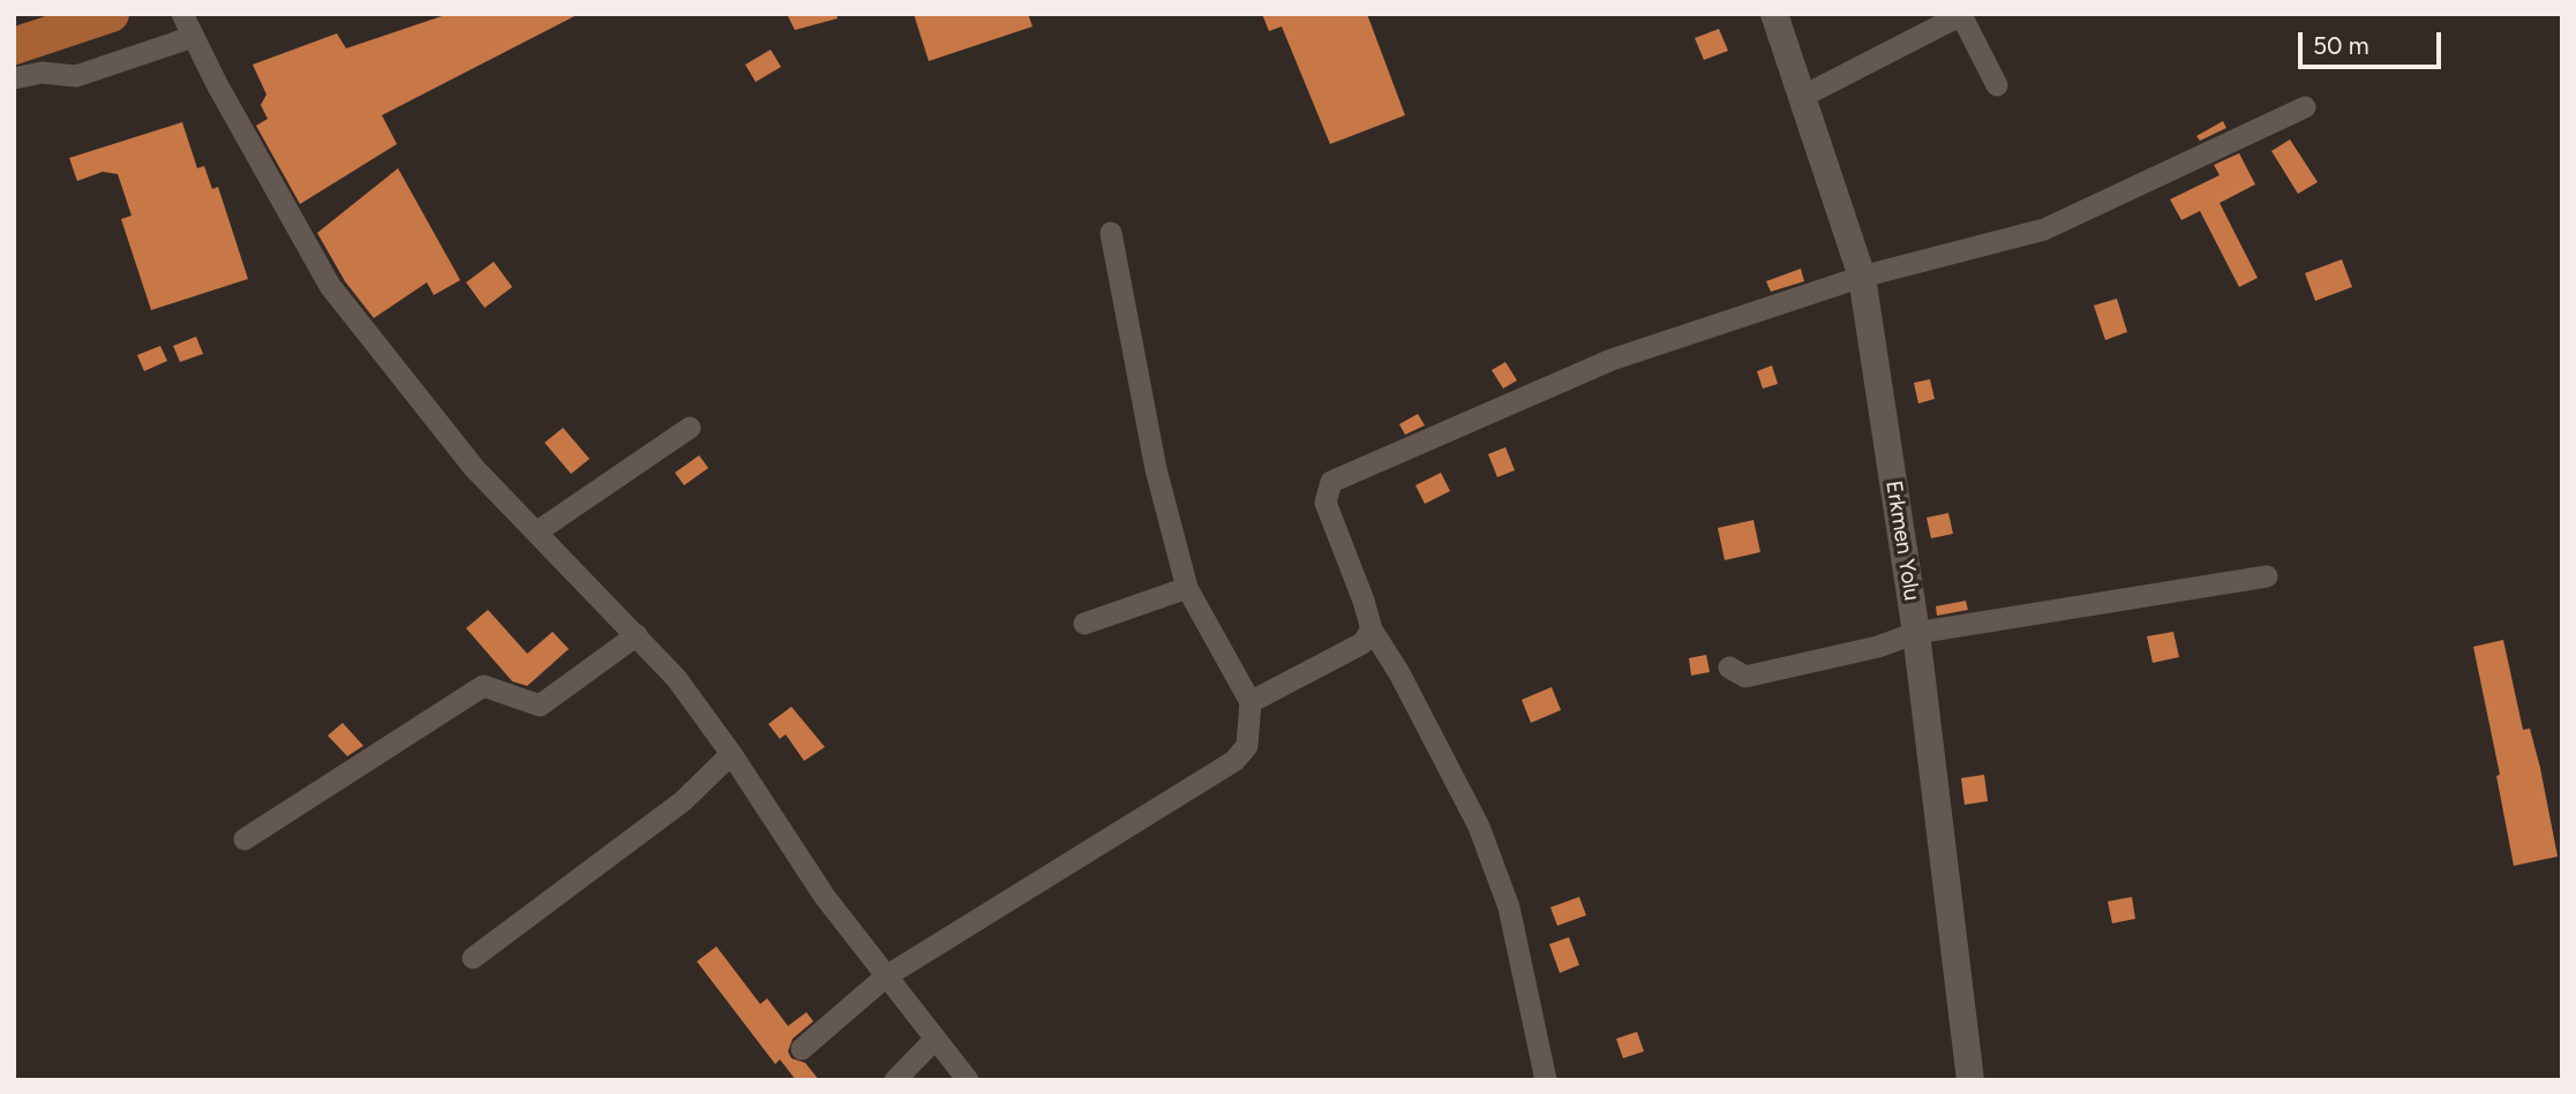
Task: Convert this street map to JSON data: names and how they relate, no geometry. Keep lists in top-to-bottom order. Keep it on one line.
{"streets":{"street":["Erkmen Yolu"]},"scale_bar":"50 m"}
